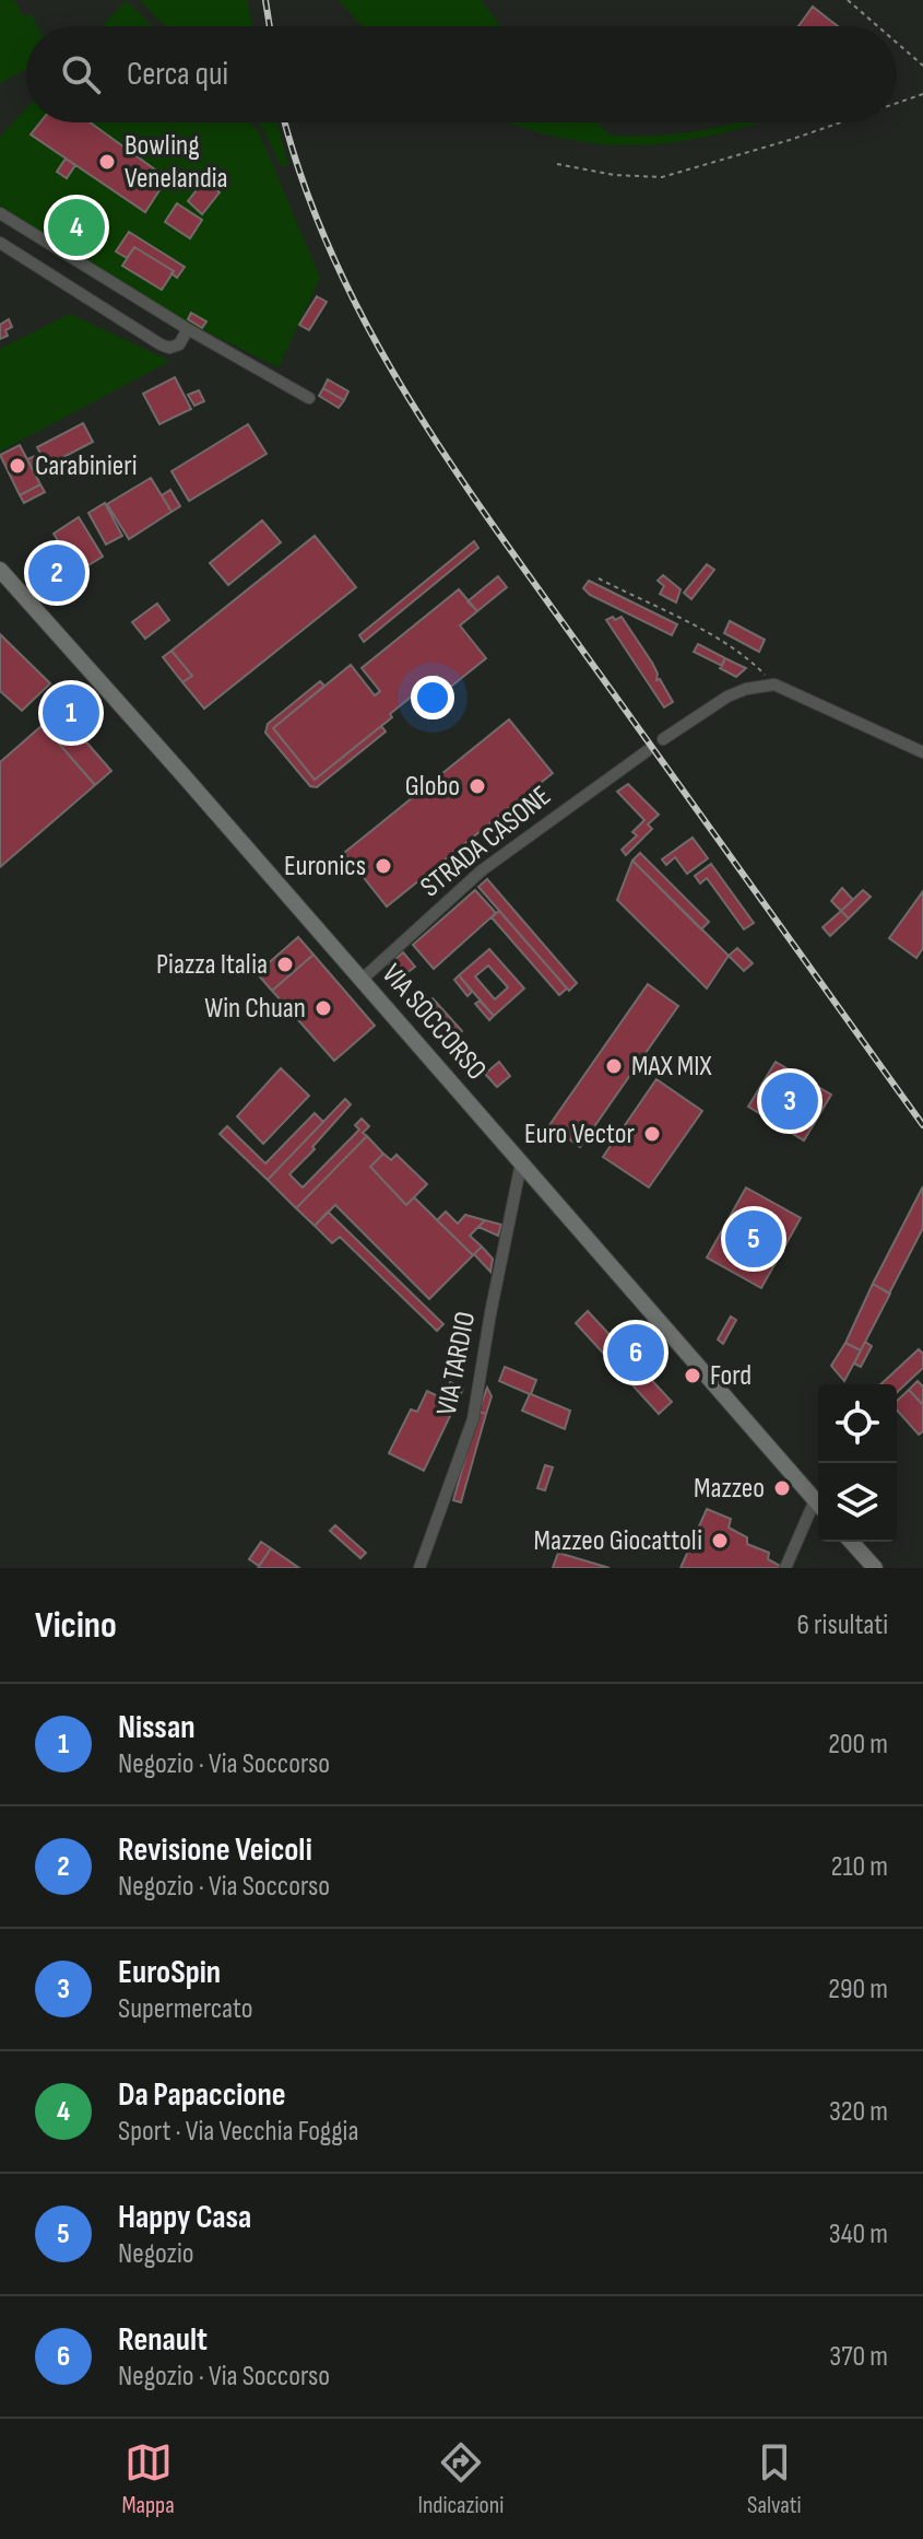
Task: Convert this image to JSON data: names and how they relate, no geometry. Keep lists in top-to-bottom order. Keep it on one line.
{"streets":{"main road":["VIA SOCCORSO"],"street":["STRADA CASONE","VIA TARDIO"]},"crossings":[["STRADA CASONE","VIA SOCCORSO"],["VIA SOCCORSO","VIA TARDIO"]],"places":["Bowling Venelandia","Carabinieri","Globo","Euronics","Piazza Italia","Win Chuan","MAX MIX","Euro Vector","Ford","Mazzeo","Mazzeo Giocattoli"],"page":{"search":"Cerca qui","pins":["4","2","1","3","5","6"],"heading":["Vicino","6 risultati"],"list":[{"mark":"1","name":"Nissan","note":"Negozio · Via Soccorso","value":"200 m"},{"mark":"2","name":"Revisione Veicoli","note":"Negozio · Via Soccorso","value":"210 m"},{"mark":"3","name":"EuroSpin","note":"Supermercato","value":"290 m"},{"mark":"4","name":"Da Papaccione","note":"Sport · Via Vecchia Foggia","value":"320 m"},{"mark":"5","name":"Happy Casa","note":"Negozio","value":"340 m"},{"mark":"6","name":"Renault","note":"Negozio · Via Soccorso","value":"370 m"}],"nav":["Mappa","Indicazioni","Salvati"]}}
